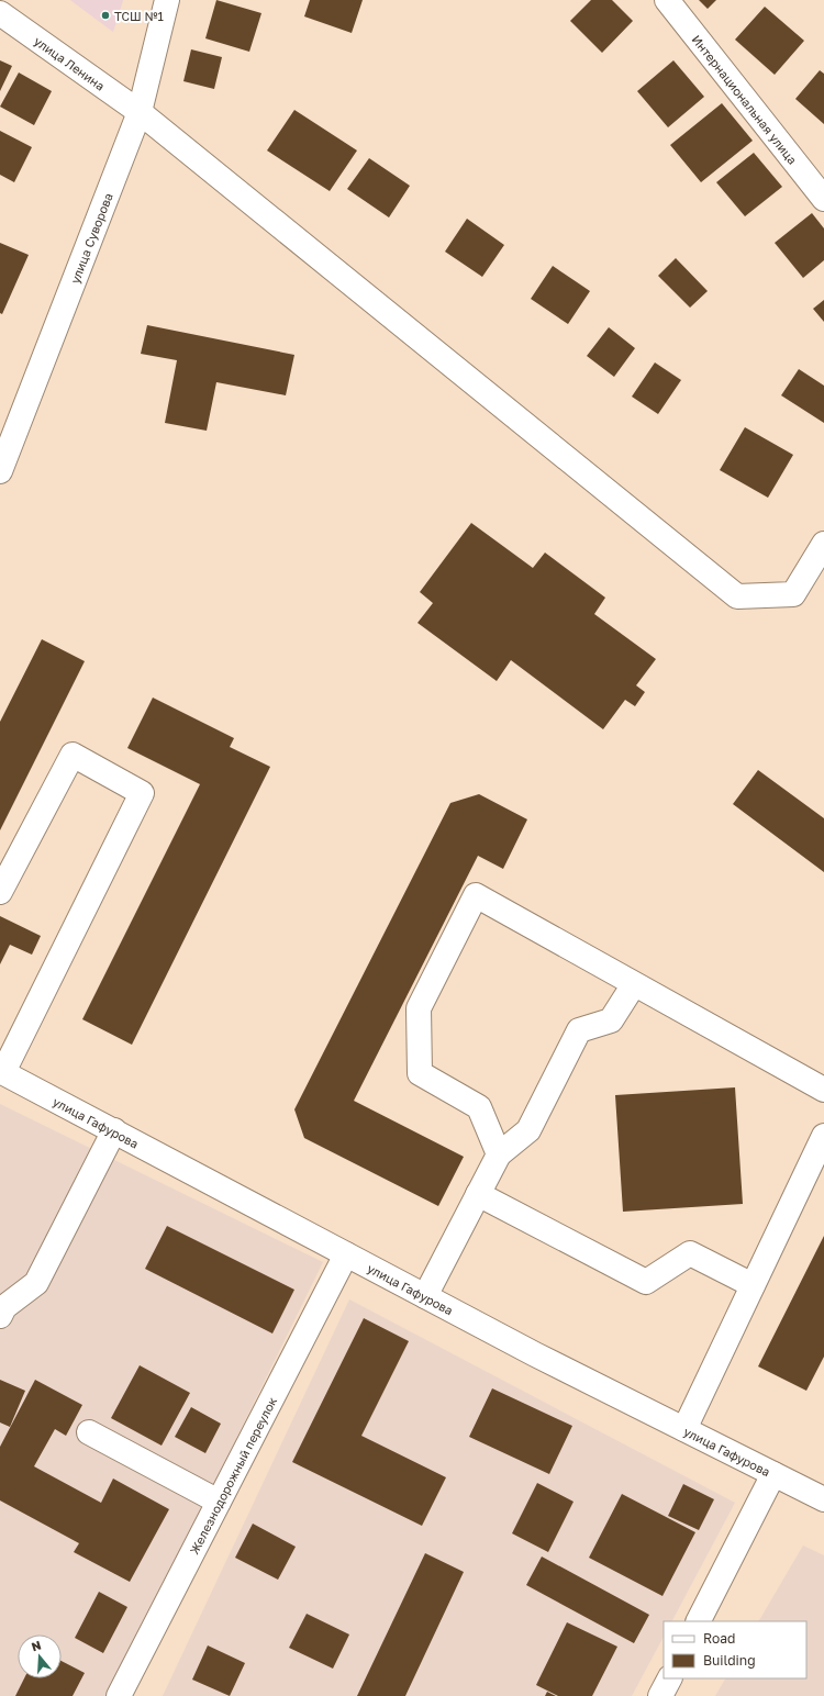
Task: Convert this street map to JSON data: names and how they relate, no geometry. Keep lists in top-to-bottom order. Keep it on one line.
{"streets":{"street":["улица Ленина","Интернациональная улица","улица Суворова","улица Гафурова","Железнодорожный переулок"]},"crossings":[["улица Ленина","улица Суворова"],["улица Гафурова","Железнодорожный переулок"]],"places":["ТСШ №1"],"legend":["Road","Building"],"north":"top"}
